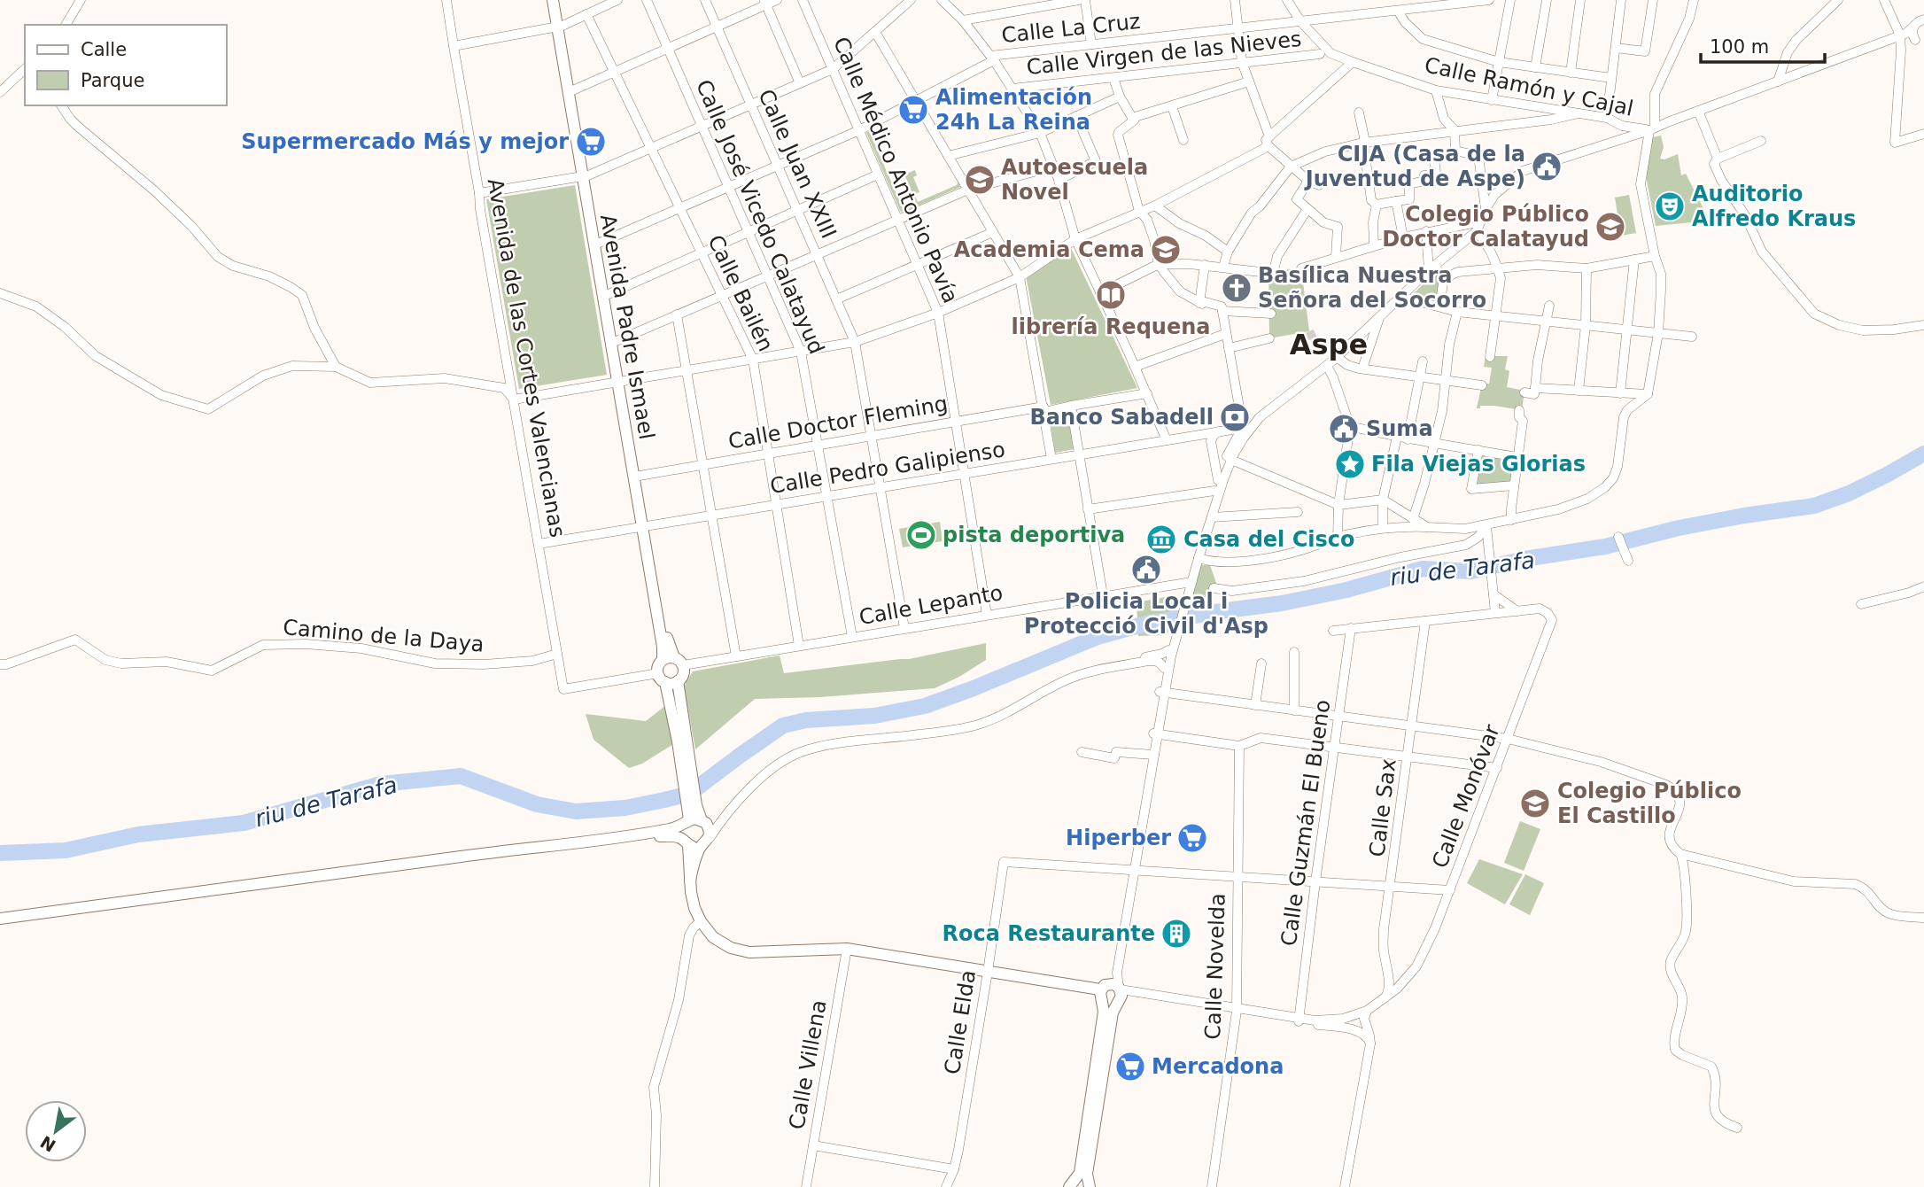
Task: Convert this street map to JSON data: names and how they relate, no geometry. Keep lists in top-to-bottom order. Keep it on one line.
{"streets":{"main road":["Avenida Padre Ismael"],"street":["Calle La Cruz","Calle Virgen de las Nieves","Calle Ramón y Cajal","Calle Juan XXIII","Calle Médico Antonio Pavía","Calle José Vicedo Calatayud","Calle Bailén","Avenida de las Cortes Valencianas","Calle Doctor Fleming","Calle Pedro Galipienso","Calle Lepanto","Camino de la Daya","Calle Monóvar","Calle Sax","Calle Guzmán El Bueno","Calle Novelda","Calle Elda","Calle Villena"]},"crossings":[["Calle Virgen de las Nieves","Calle Ramón y Cajal"],["Calle Juan XXIII","Calle Doctor Fleming"],["Calle Juan XXIII","Calle Pedro Galipienso"],["Calle Juan XXIII","Calle Lepanto"],["Calle Médico Antonio Pavía","Calle Doctor Fleming"],["Calle Médico Antonio Pavía","Calle Pedro Galipienso"],["Calle Médico Antonio Pavía","Calle Lepanto"],["Calle José Vicedo Calatayud","Calle Doctor Fleming"],["Calle José Vicedo Calatayud","Calle Pedro Galipienso"],["Calle José Vicedo Calatayud","Calle Lepanto"],["Calle Bailén","Calle Doctor Fleming"],["Calle Bailén","Calle Pedro Galipienso"],["Calle Bailén","Calle Lepanto"],["Avenida Padre Ismael","Calle Doctor Fleming"],["Avenida Padre Ismael","Calle Pedro Galipienso"],["Avenida Padre Ismael","Calle Lepanto"],["Avenida de las Cortes Valencianas","Calle Pedro Galipienso"],["Avenida de las Cortes Valencianas","Camino de la Daya"],["Calle Monóvar","Calle Sax"],["Calle Monóvar","Calle Guzmán El Bueno"]],"districts":["Aspe"],"water":["riu de Tarafa"],"places":{"supermarket":["Alimentación 24h La Reina","Supermercado Más y mejor","Hiperber","Mercadona"],"public building":["CIJA (Casa de la Juventud de Aspe)","Suma","Policia Local i Protecció Civil d'Asp"],"school or university":["Autoescuela Novel","Colegio Público Doctor Calatayud","Academia Cema","Colegio Público El Castillo"],"theatre":["Auditorio Alfredo Kraus"],"church":["Basílica Nuestra Señora del Socorro"],"library":["librería Requena"],"bank":["Banco Sabadell"],"place":["Fila Viejas Glorias"],"sports":["pista deportiva"],"museum":["Casa del Cisco"],"building":["Roca Restaurante"]},"legend":["Calle","Parque"],"scale_bar":"100 m","north":"bottom left"}
